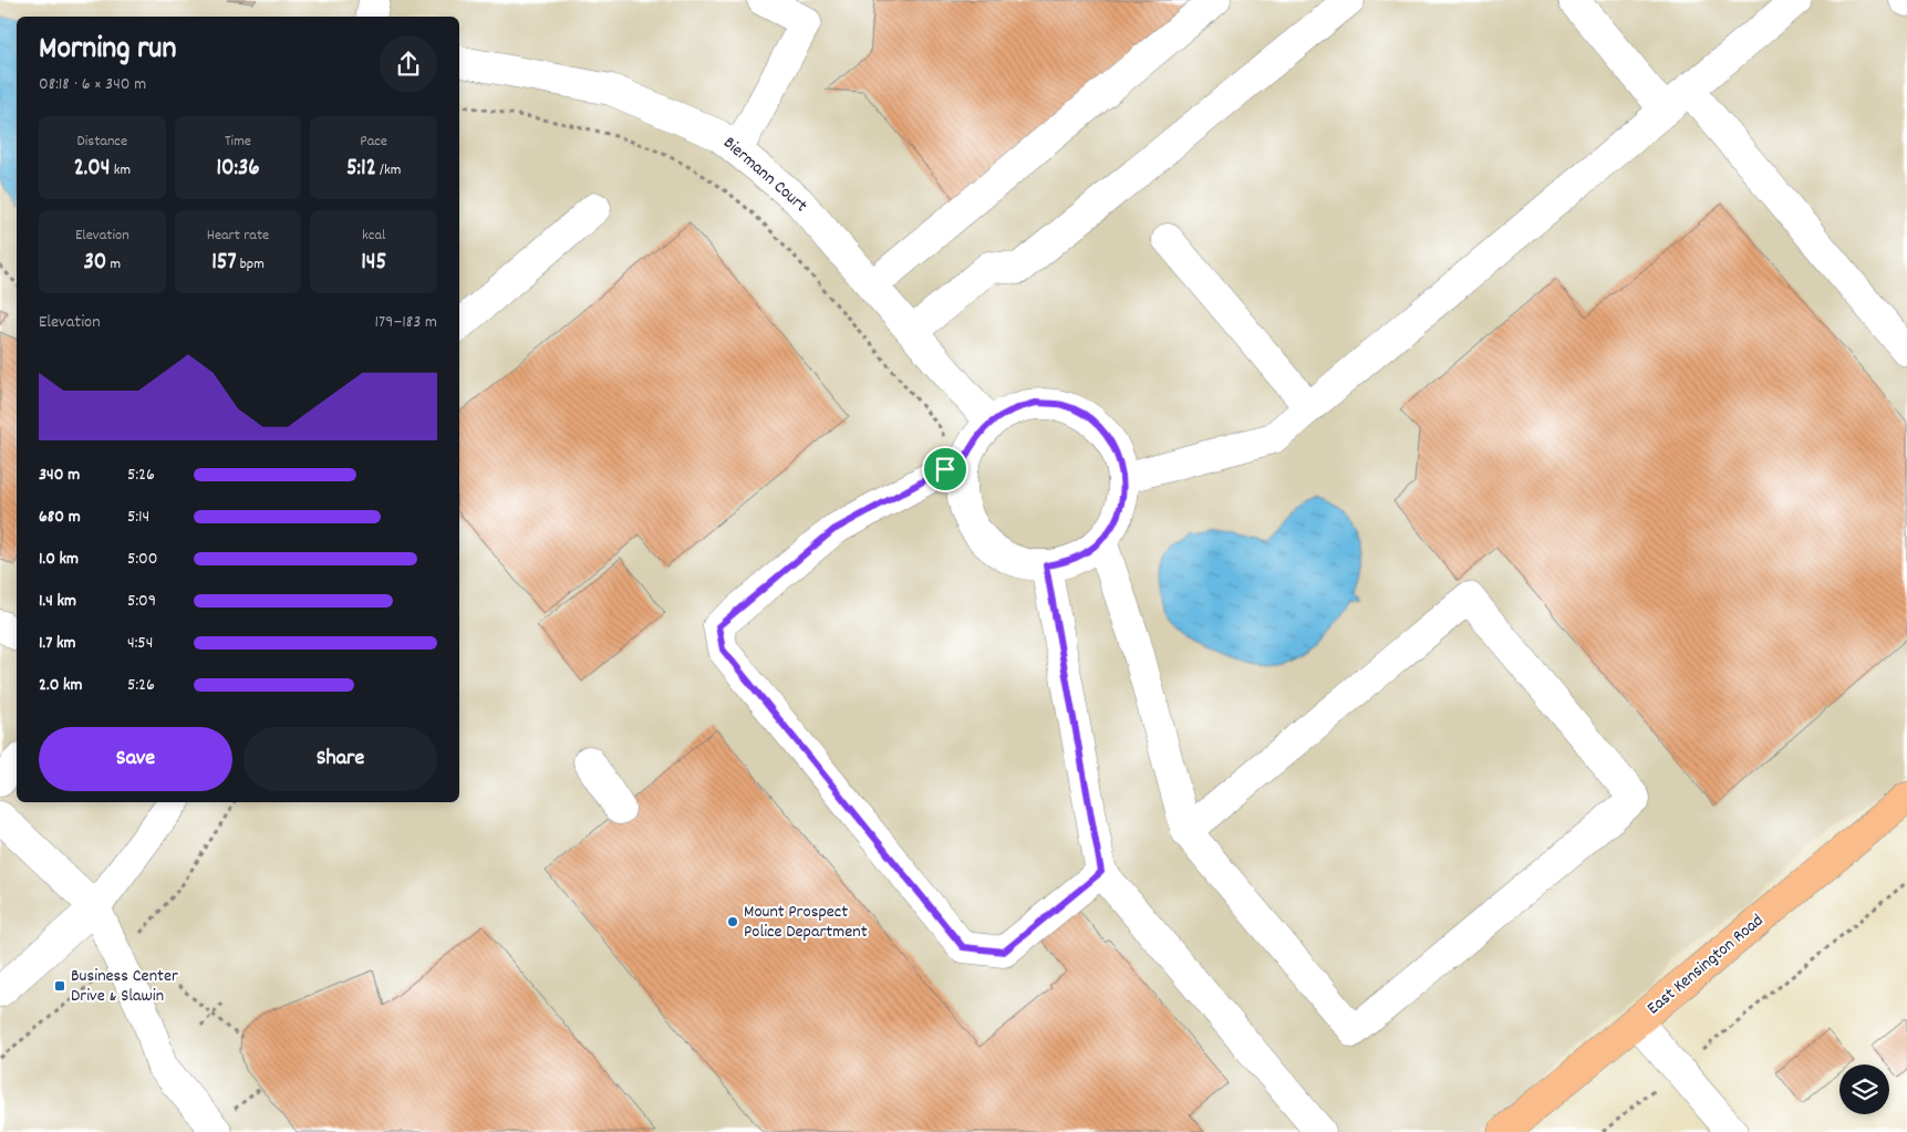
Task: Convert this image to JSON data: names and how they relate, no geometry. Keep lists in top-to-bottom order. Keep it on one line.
{"streets":{"main road":["East Kensington Road"],"street":["Biermann Court"]},"places":{"other":["Mount Prospect Police Department"],"transit":["Business Center Drive & Slawin"]},"page":{"heading":["Morning run","08:18 · 6 × 340 m"],"stats":[["Distance","2.04 km"],["Time","10:36"],["Pace","5:12 /km"],["Elevation","30 m"],["Heart rate","157 bpm"],["kcal","145"]],"chart":["Elevation","179–183 m"],"list":[{"name":"340 m","note":"5:26"},{"name":"680 m","note":"5:14"},{"name":"1.0 km","note":"5:00"},{"name":"1.4 km","note":"5:09"},{"name":"1.7 km","note":"4:54"},{"name":"2.0 km","note":"5:26"}],"buttons":["Save","Share"]}}
